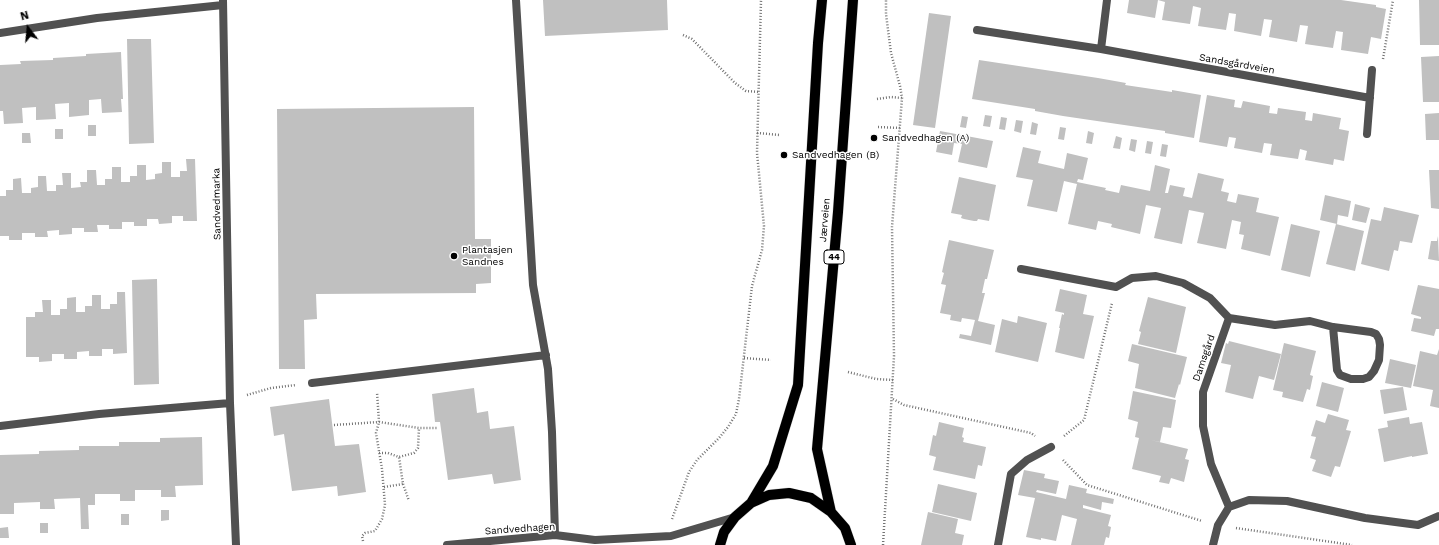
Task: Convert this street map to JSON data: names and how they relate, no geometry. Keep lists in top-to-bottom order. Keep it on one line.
{"streets":{"main road":["Jærveien","44"],"street":["Sandsgårdveien","Sandvedmarka","Damsgård","Sandvedhagen"]},"crossings":[["Jærveien","44"],["44","Sandvedhagen"]],"places":["Sandvedhagen (A)","Sandvedhagen (B)","Plantasjen Sandnes"],"north":"top"}
